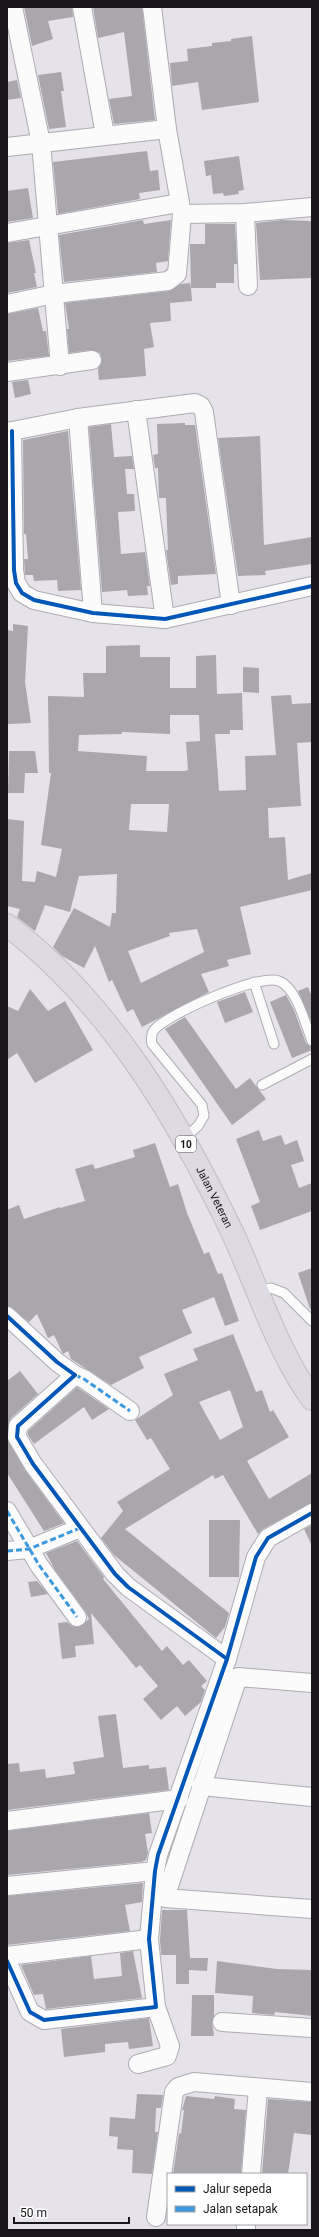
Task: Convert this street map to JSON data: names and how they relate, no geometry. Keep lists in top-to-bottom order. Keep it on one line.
{"streets":{"highway":["10","Jalan Veteran"]},"legend":["Jalur sepeda","Jalan setapak"],"scale_bar":"50 m"}
